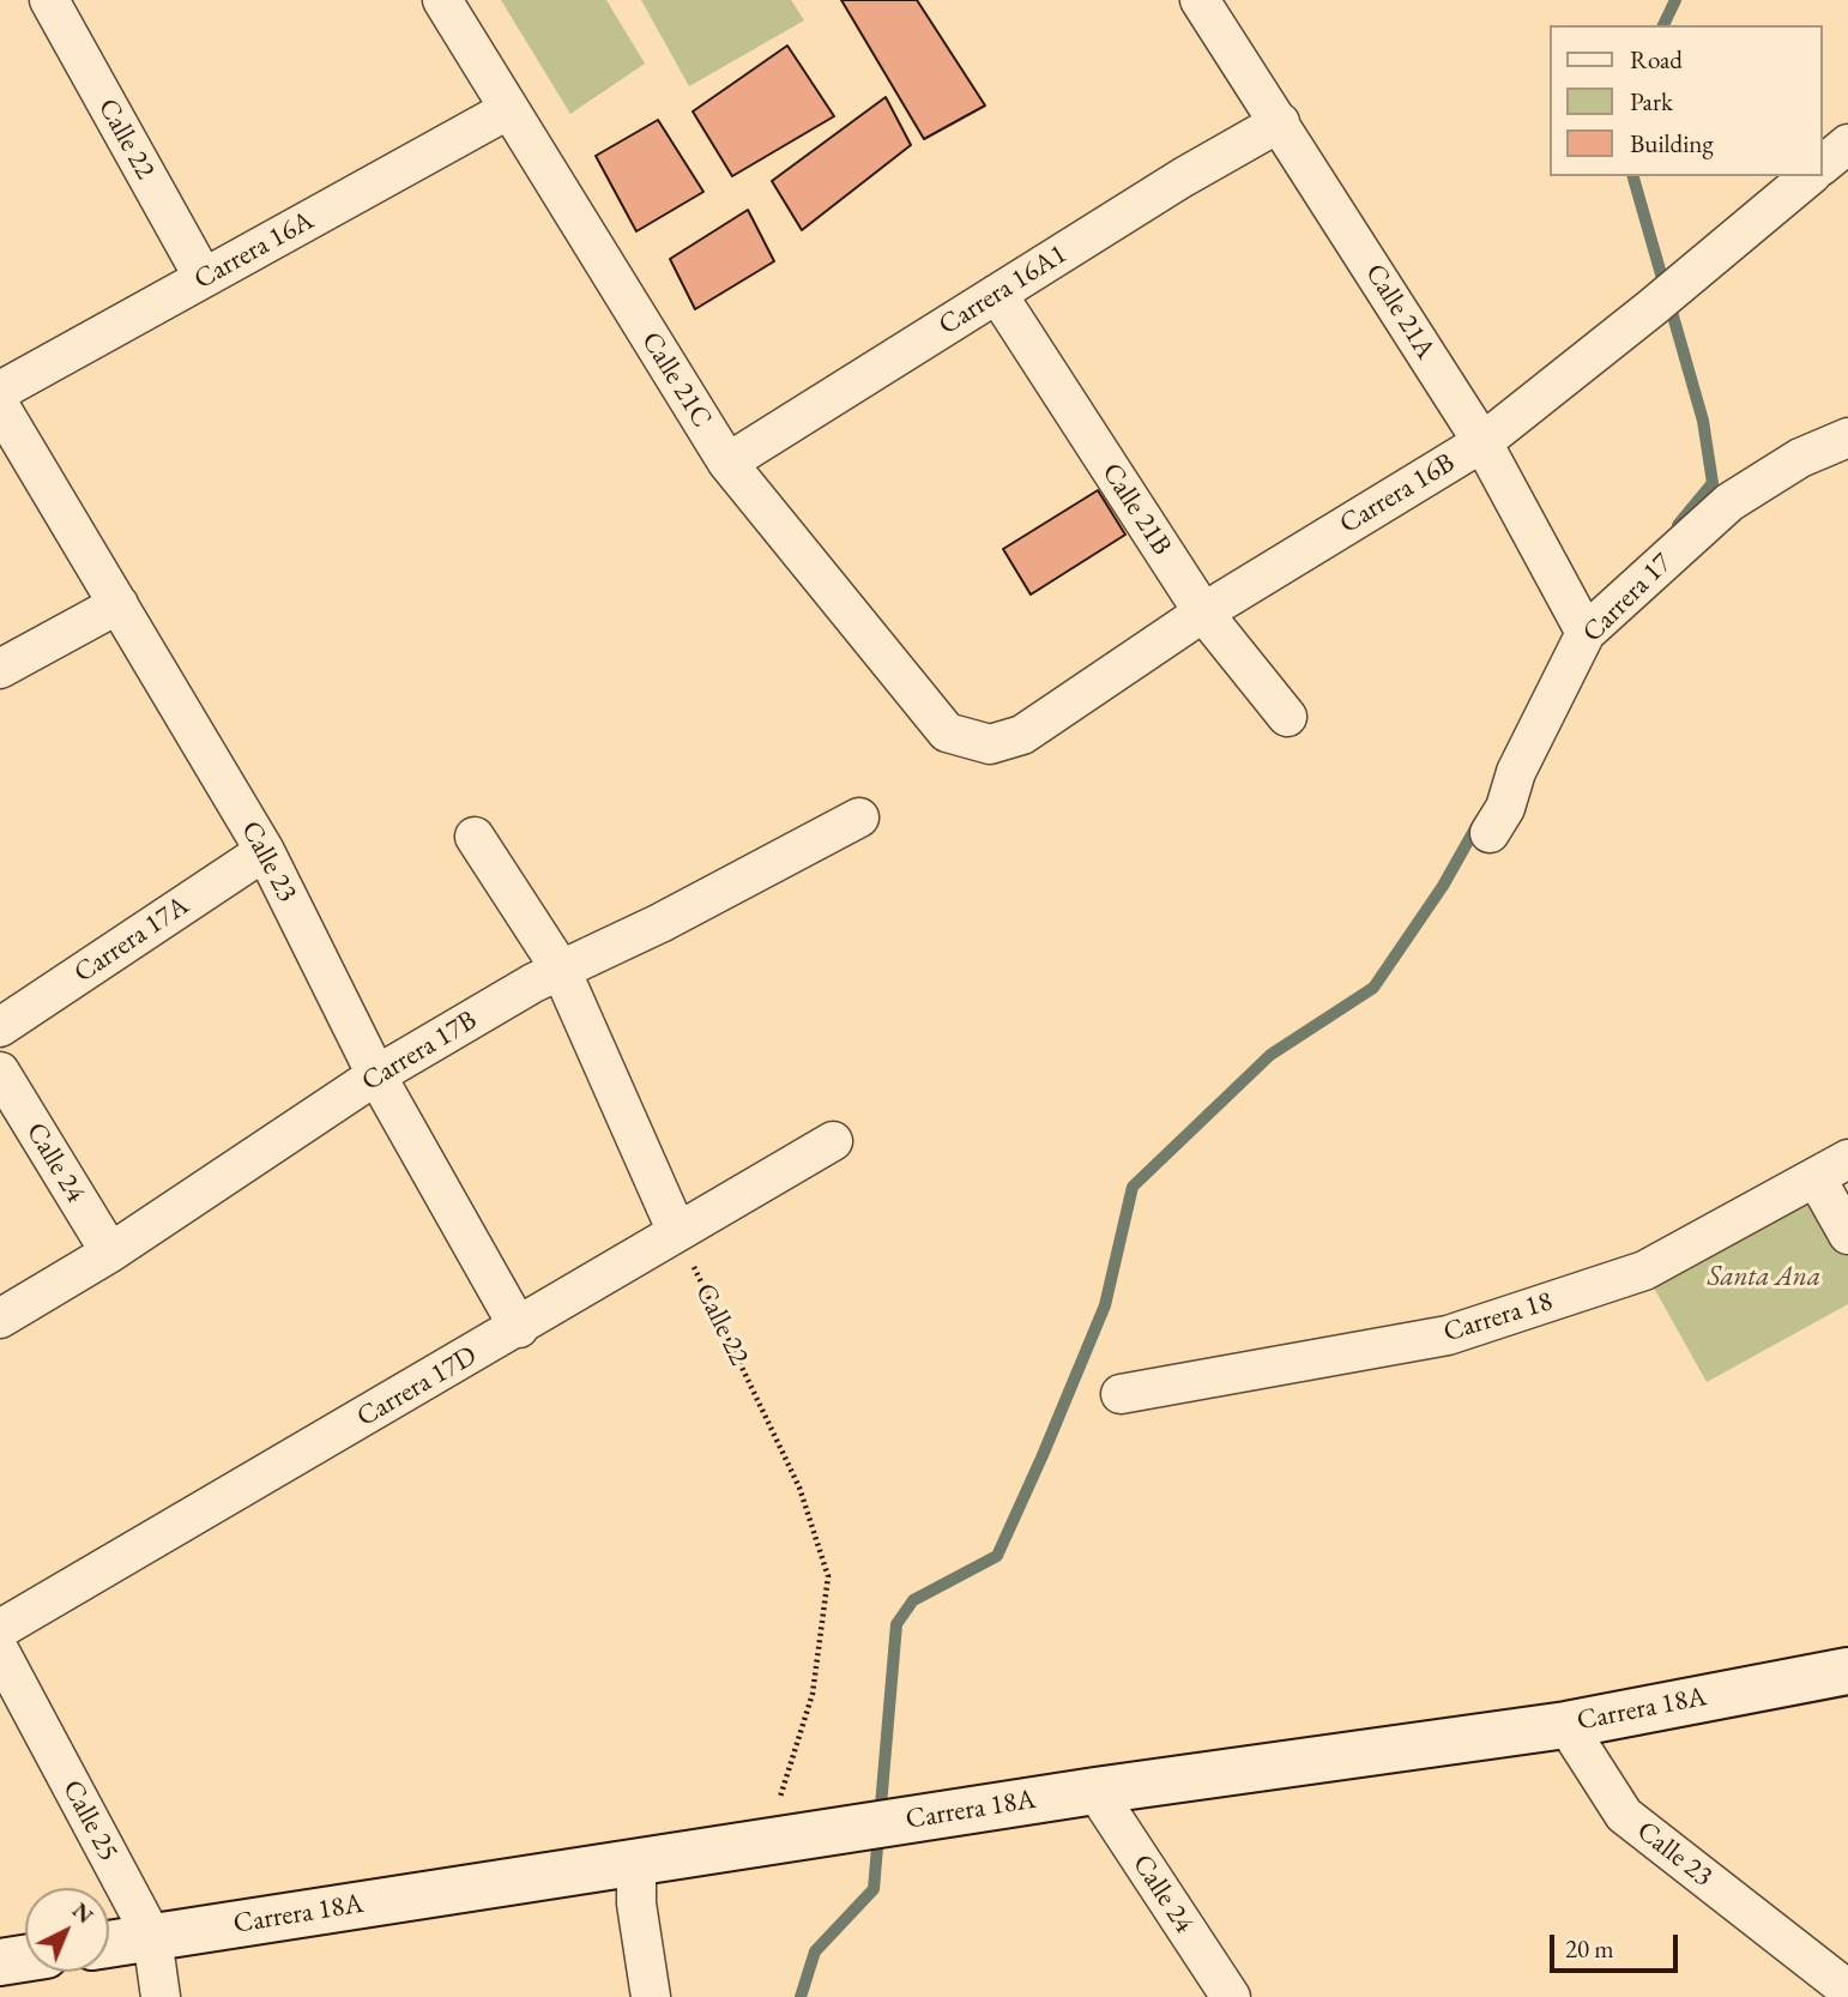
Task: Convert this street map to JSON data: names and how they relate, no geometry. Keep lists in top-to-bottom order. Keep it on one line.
{"streets":{"main road":["Carrera 18A"],"street":["Calle 22","Carrera 16A","Carrera 16A1","Calle 21A","Calle 21C","Carrera 16B","Calle 21B","Carrera 17","Calle 23","Carrera 17A","Carrera 17B","Calle 24","Carrera 18","Carrera 17D","Calle 25"]},"crossings":[["Calle 22","Carrera 16A"],["Calle 22","Carrera 17D"],["Calle 22","Carrera 18A"],["Carrera 16A","Calle 21C"],["Carrera 16A1","Calle 21A"],["Carrera 16A1","Calle 21C"],["Carrera 16A1","Calle 21B"],["Calle 21A","Carrera 16B"],["Calle 21A","Carrera 17"],["Calle 21C","Carrera 16B"],["Carrera 16B","Calle 21B"],["Calle 23","Carrera 17A"],["Calle 23","Carrera 17B"],["Calle 23","Carrera 17D"],["Calle 23","Carrera 18A"],["Carrera 17B","Calle 24"],["Calle 24","Carrera 18A"],["Carrera 18A","Calle 25"]],"parks":["Santa Ana"],"legend":["Road","Park","Building"],"scale_bar":"20 m","north":"top right"}
